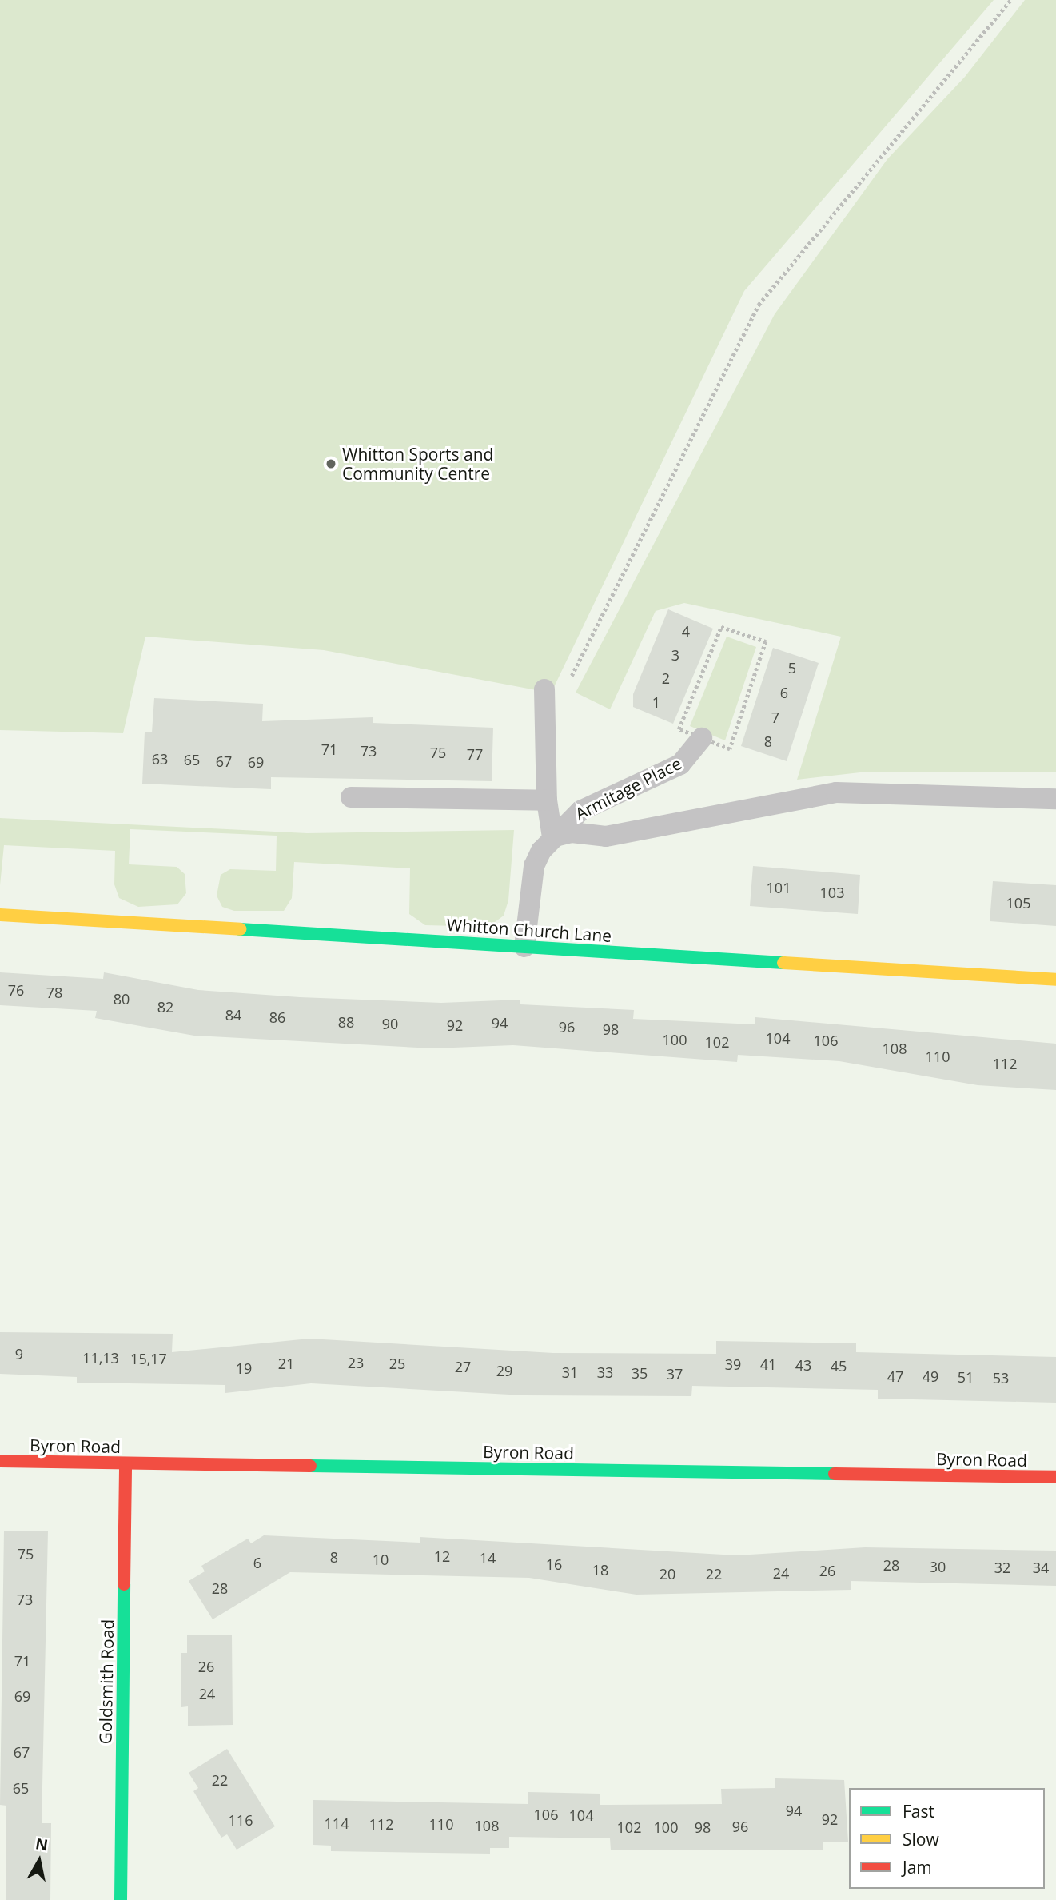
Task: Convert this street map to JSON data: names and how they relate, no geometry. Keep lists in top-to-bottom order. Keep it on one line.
{"streets":{"street":["Whitton Church Lane","Byron Road","Goldsmith Road"],"lane":["Armitage Place"]},"crossings":[["Armitage Place","Whitton Church Lane"],["Byron Road","Goldsmith Road"]],"places":["Whitton Sports and Community Centre"],"house_numbers":["4","3","5","2","6","1","7","8","71","73","75","77","63","65","67","69","101","103","105","76","78","80","82","84","86","88","94","90","92","96","98","104","100","106","102","108","110","112","9","11,13","15,17","23","21","25","39","41","43","45","27","19","29","31","33","35","37","47","49","51","53","75","12","8","14","10","6","16","28","30","32","34","18","26","24","20","22","28","73","71","26","24","69","67","22","65","94","106","104","92","116","114","112","110","108","96","102","100","98"],"legend":["Fast","Slow","Jam"],"north":"top"}
